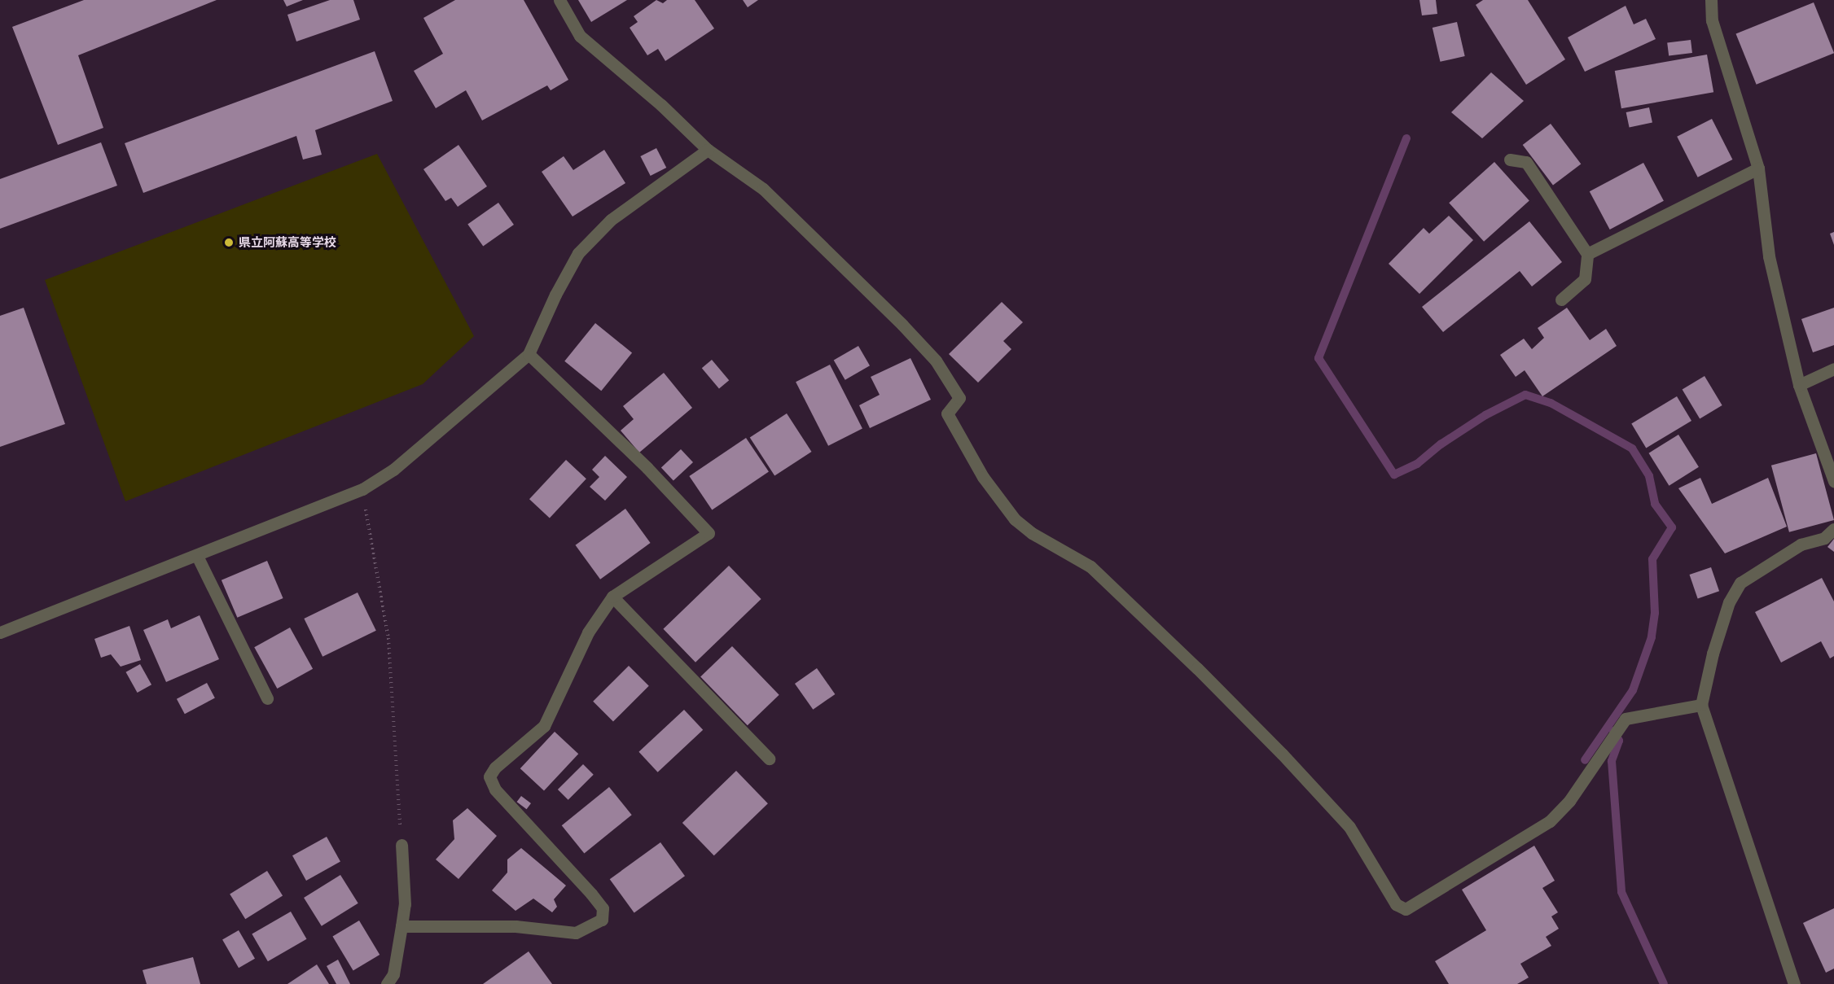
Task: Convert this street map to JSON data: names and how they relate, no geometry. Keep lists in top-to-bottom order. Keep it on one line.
{"places":["県立阿蘇高等学校"]}
